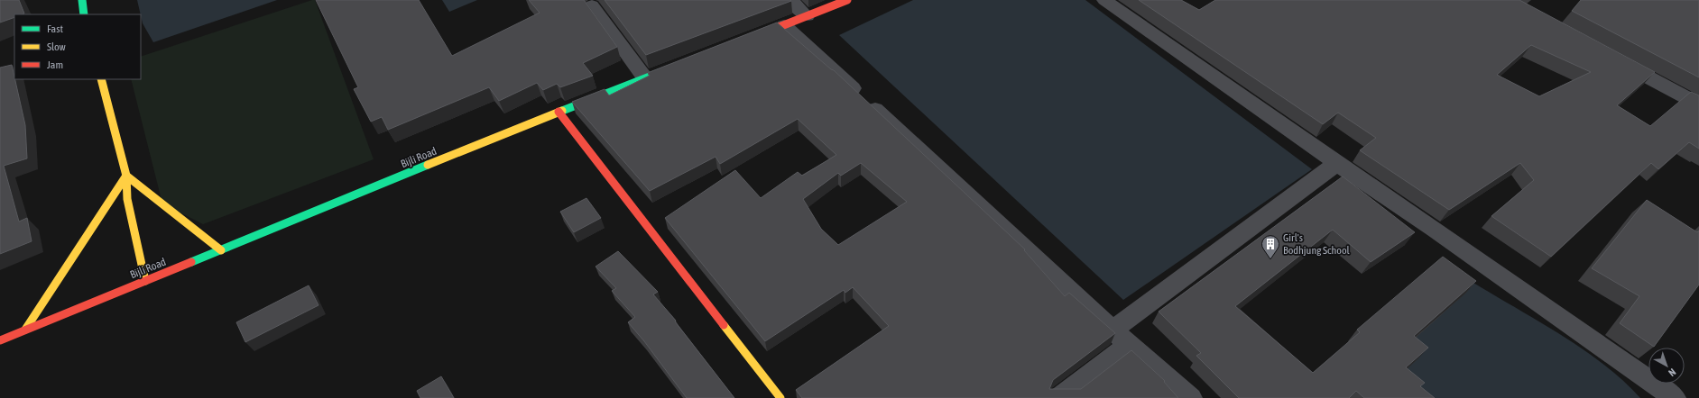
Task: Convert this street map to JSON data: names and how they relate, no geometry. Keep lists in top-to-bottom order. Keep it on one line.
{"streets":{"street":["Bijli Road"]},"places":{"building":["Girl's Bodhjung School"]},"legend":["Fast","Slow","Jam"],"north":"bottom right"}
